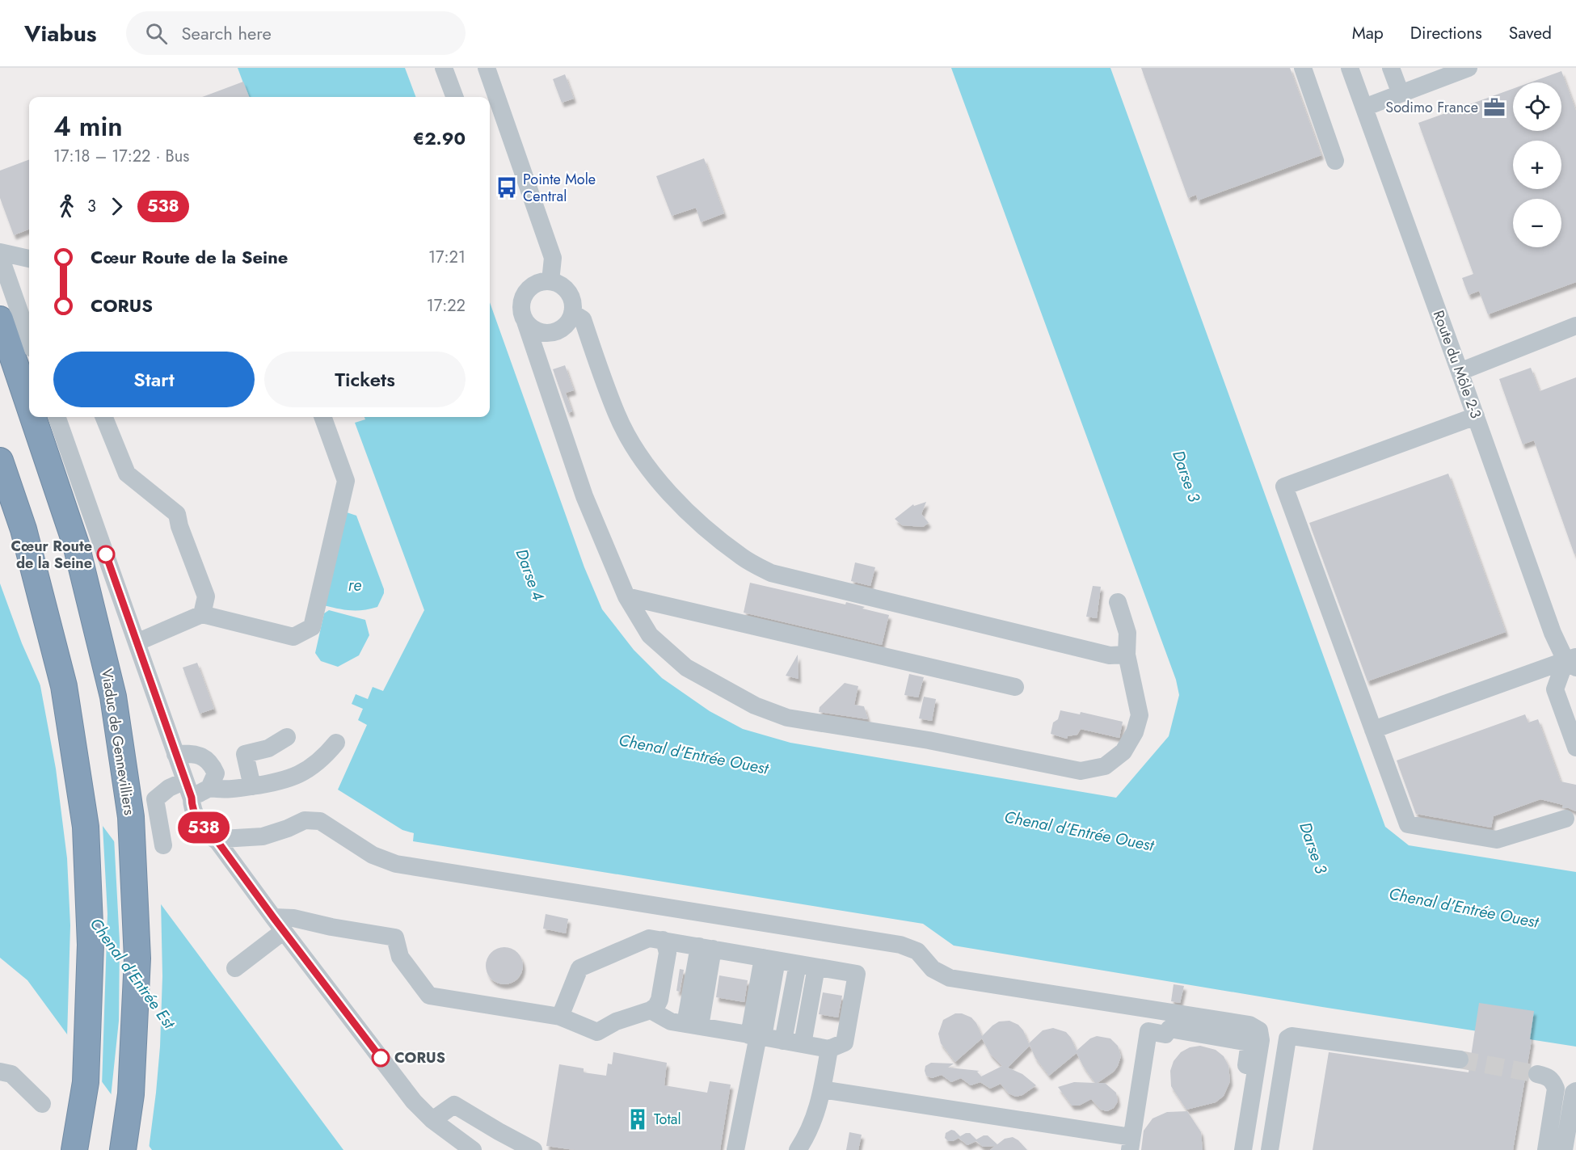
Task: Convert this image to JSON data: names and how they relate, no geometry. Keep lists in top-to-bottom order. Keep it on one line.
{"streets":{"highway":["Viaduc de Gennevilliers"],"street":["Route du Môle 2-3"]},"water":["Darse 3","Darse 4","re","Chenal d'Entrée Ouest","Chenal d'Entrée Est"],"places":{"office":["Sodimo France"],"bus stop":["Pointe Mole Central"],"other":["Cœur Route de la Seine","CORUS"],"building":["Total"]},"lines":["bus line 538"],"page":{"header":"Viabus","search":"Search here","nav":["Map","Directions","Saved"],"on_map":"538","map_buttons":["+","−"],"heading":["4 min","17:18 – 17:22 · Bus","€2.90"],"legs":["3","538"],"list":[{"name":"Cœur Route de la Seine","value":"17:21"},{"name":"CORUS","value":"17:22"}],"buttons":["Start","Tickets"]}}
